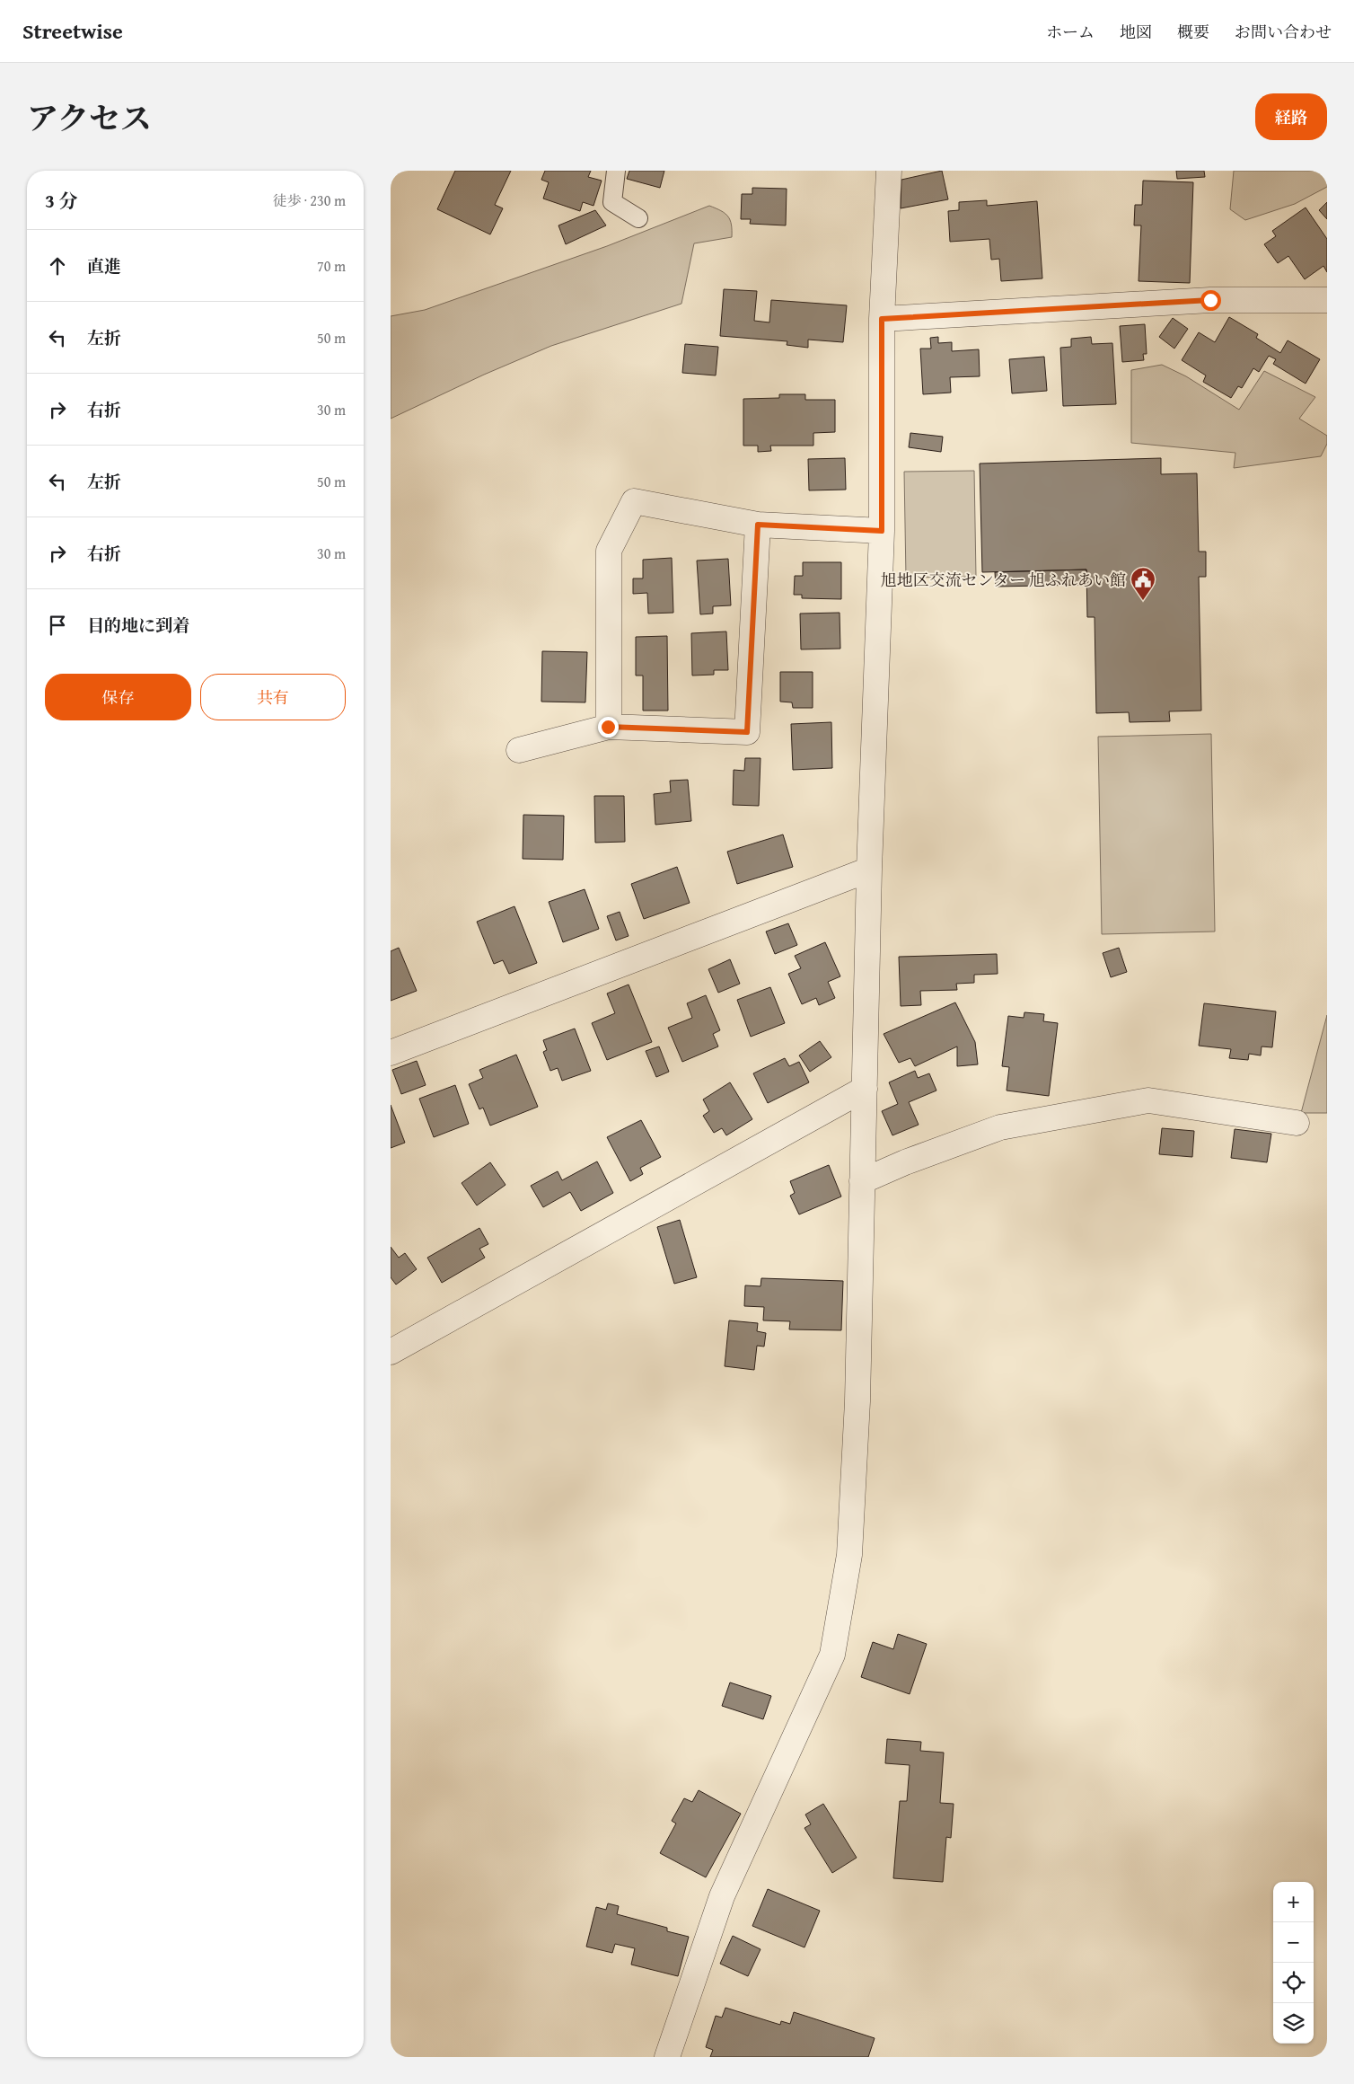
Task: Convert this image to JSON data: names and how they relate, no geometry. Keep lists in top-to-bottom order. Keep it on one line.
{"places":{"public building":["旭地区交流センター 旭ふれあい館"]},"page":{"header":"Streetwise","nav":["ホーム","地図","概要","お問い合わせ"],"title":"アクセス","buttons":["経路",["保存","共有"]],"heading":["3 分","徒歩 · 230 m"],"list":[["直進","70 m"],["左折","50 m"],["右折","30 m"],["左折","50 m"],["右折","30 m"],"目的地に到着"],"map_buttons":["+","−"]}}
